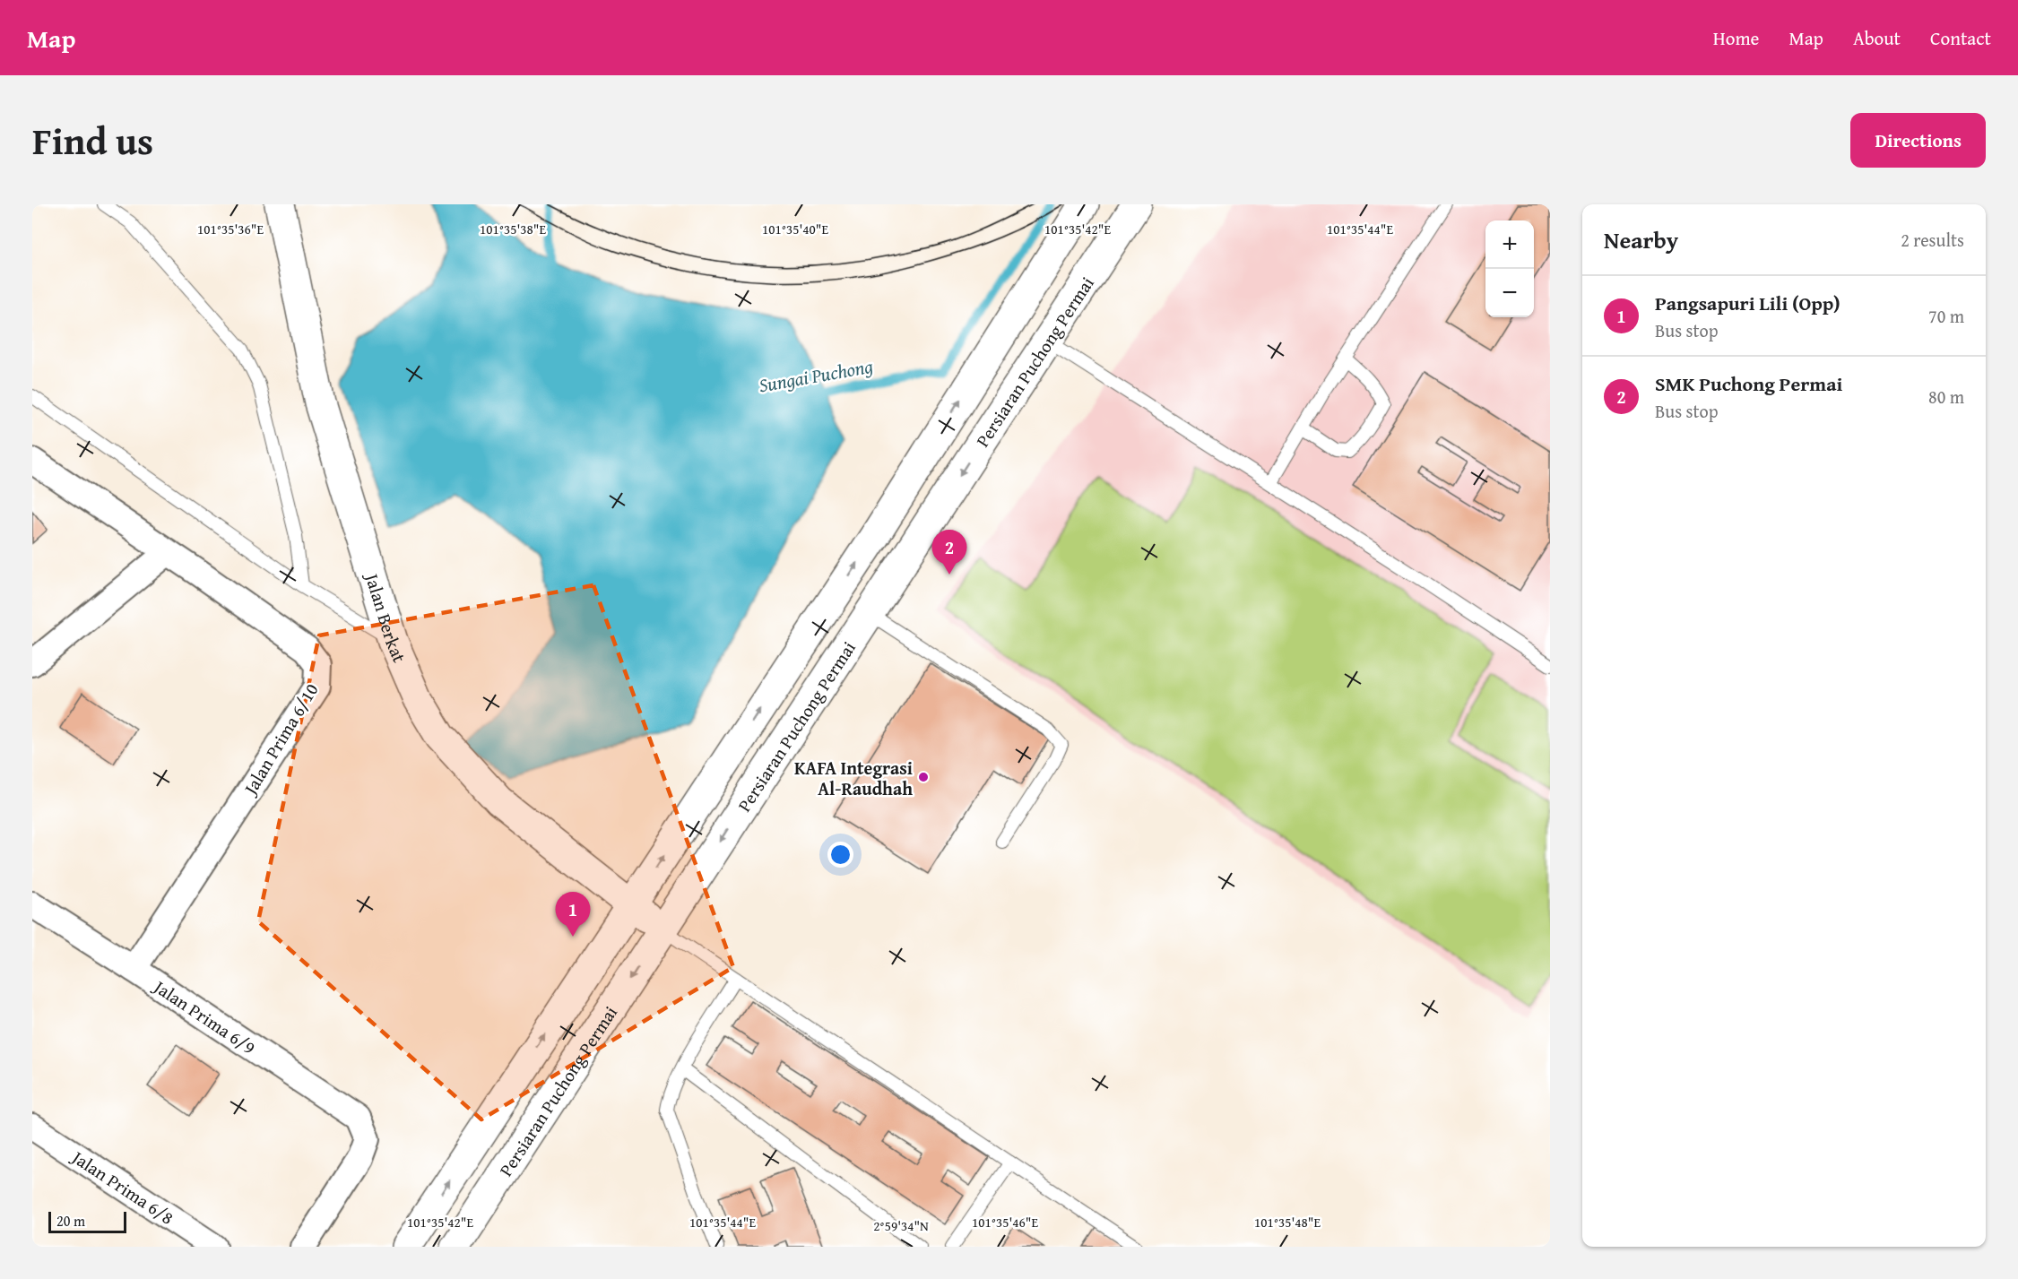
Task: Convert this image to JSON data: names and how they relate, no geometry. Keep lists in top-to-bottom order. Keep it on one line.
{"streets":{"main road":["Persiaran Puchong Permai","Jalan Berkat"],"street":["Jalan Prima 6/10","Jalan Prima 6/9","Jalan Prima 6/8"]},"crossings":[["Persiaran Puchong Permai","Jalan Berkat"],["Jalan Prima 6/10","Jalan Prima 6/9"]],"water":["Sungai Puchong"],"places":["KAFA Integrasi Al-Raudhah"],"scale_bar":"20 m","page":{"header":"Map","nav":["Home","Map","About","Contact"],"title":"Find us","buttons":"Directions","heading":["Nearby","2 results"],"map_buttons":["+","−"],"list":[{"mark":"1","name":"Pangsapuri Lili (Opp)","note":"Bus stop","value":"70 m"},{"mark":"2","name":"SMK Puchong Permai","note":"Bus stop","value":"80 m"}],"pins":["2","1"],"scale":"20 m"},"coordinates":["101°35'36\"E","101°35'38\"E","101°35'40\"E","101°35'42\"E","101°35'44\"E","101°35'46\"E","101°35'48\"E","2°59'34\"N"]}
